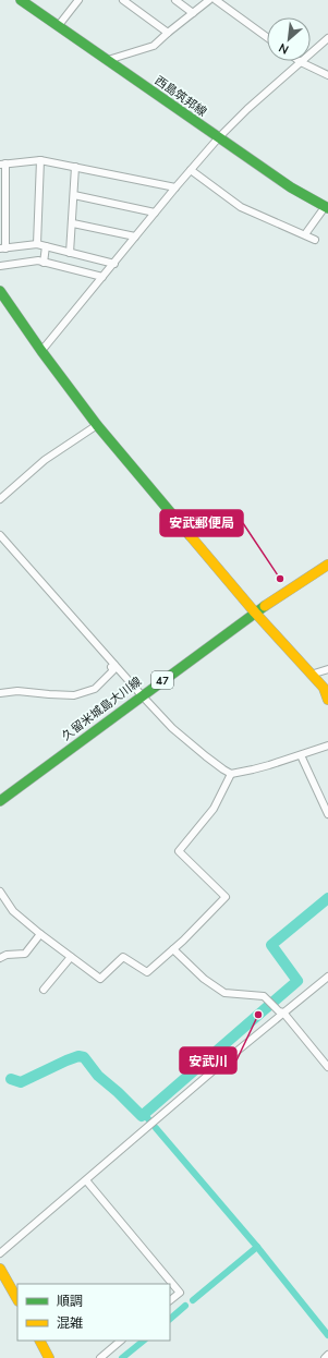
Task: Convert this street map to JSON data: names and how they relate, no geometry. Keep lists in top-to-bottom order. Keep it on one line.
{"streets":{"main road":["西島筑邦線","47","久留米城島大川線"]},"places":["安武郵便局","安武川"],"legend":["順調","混雑"],"north":"bottom left"}
